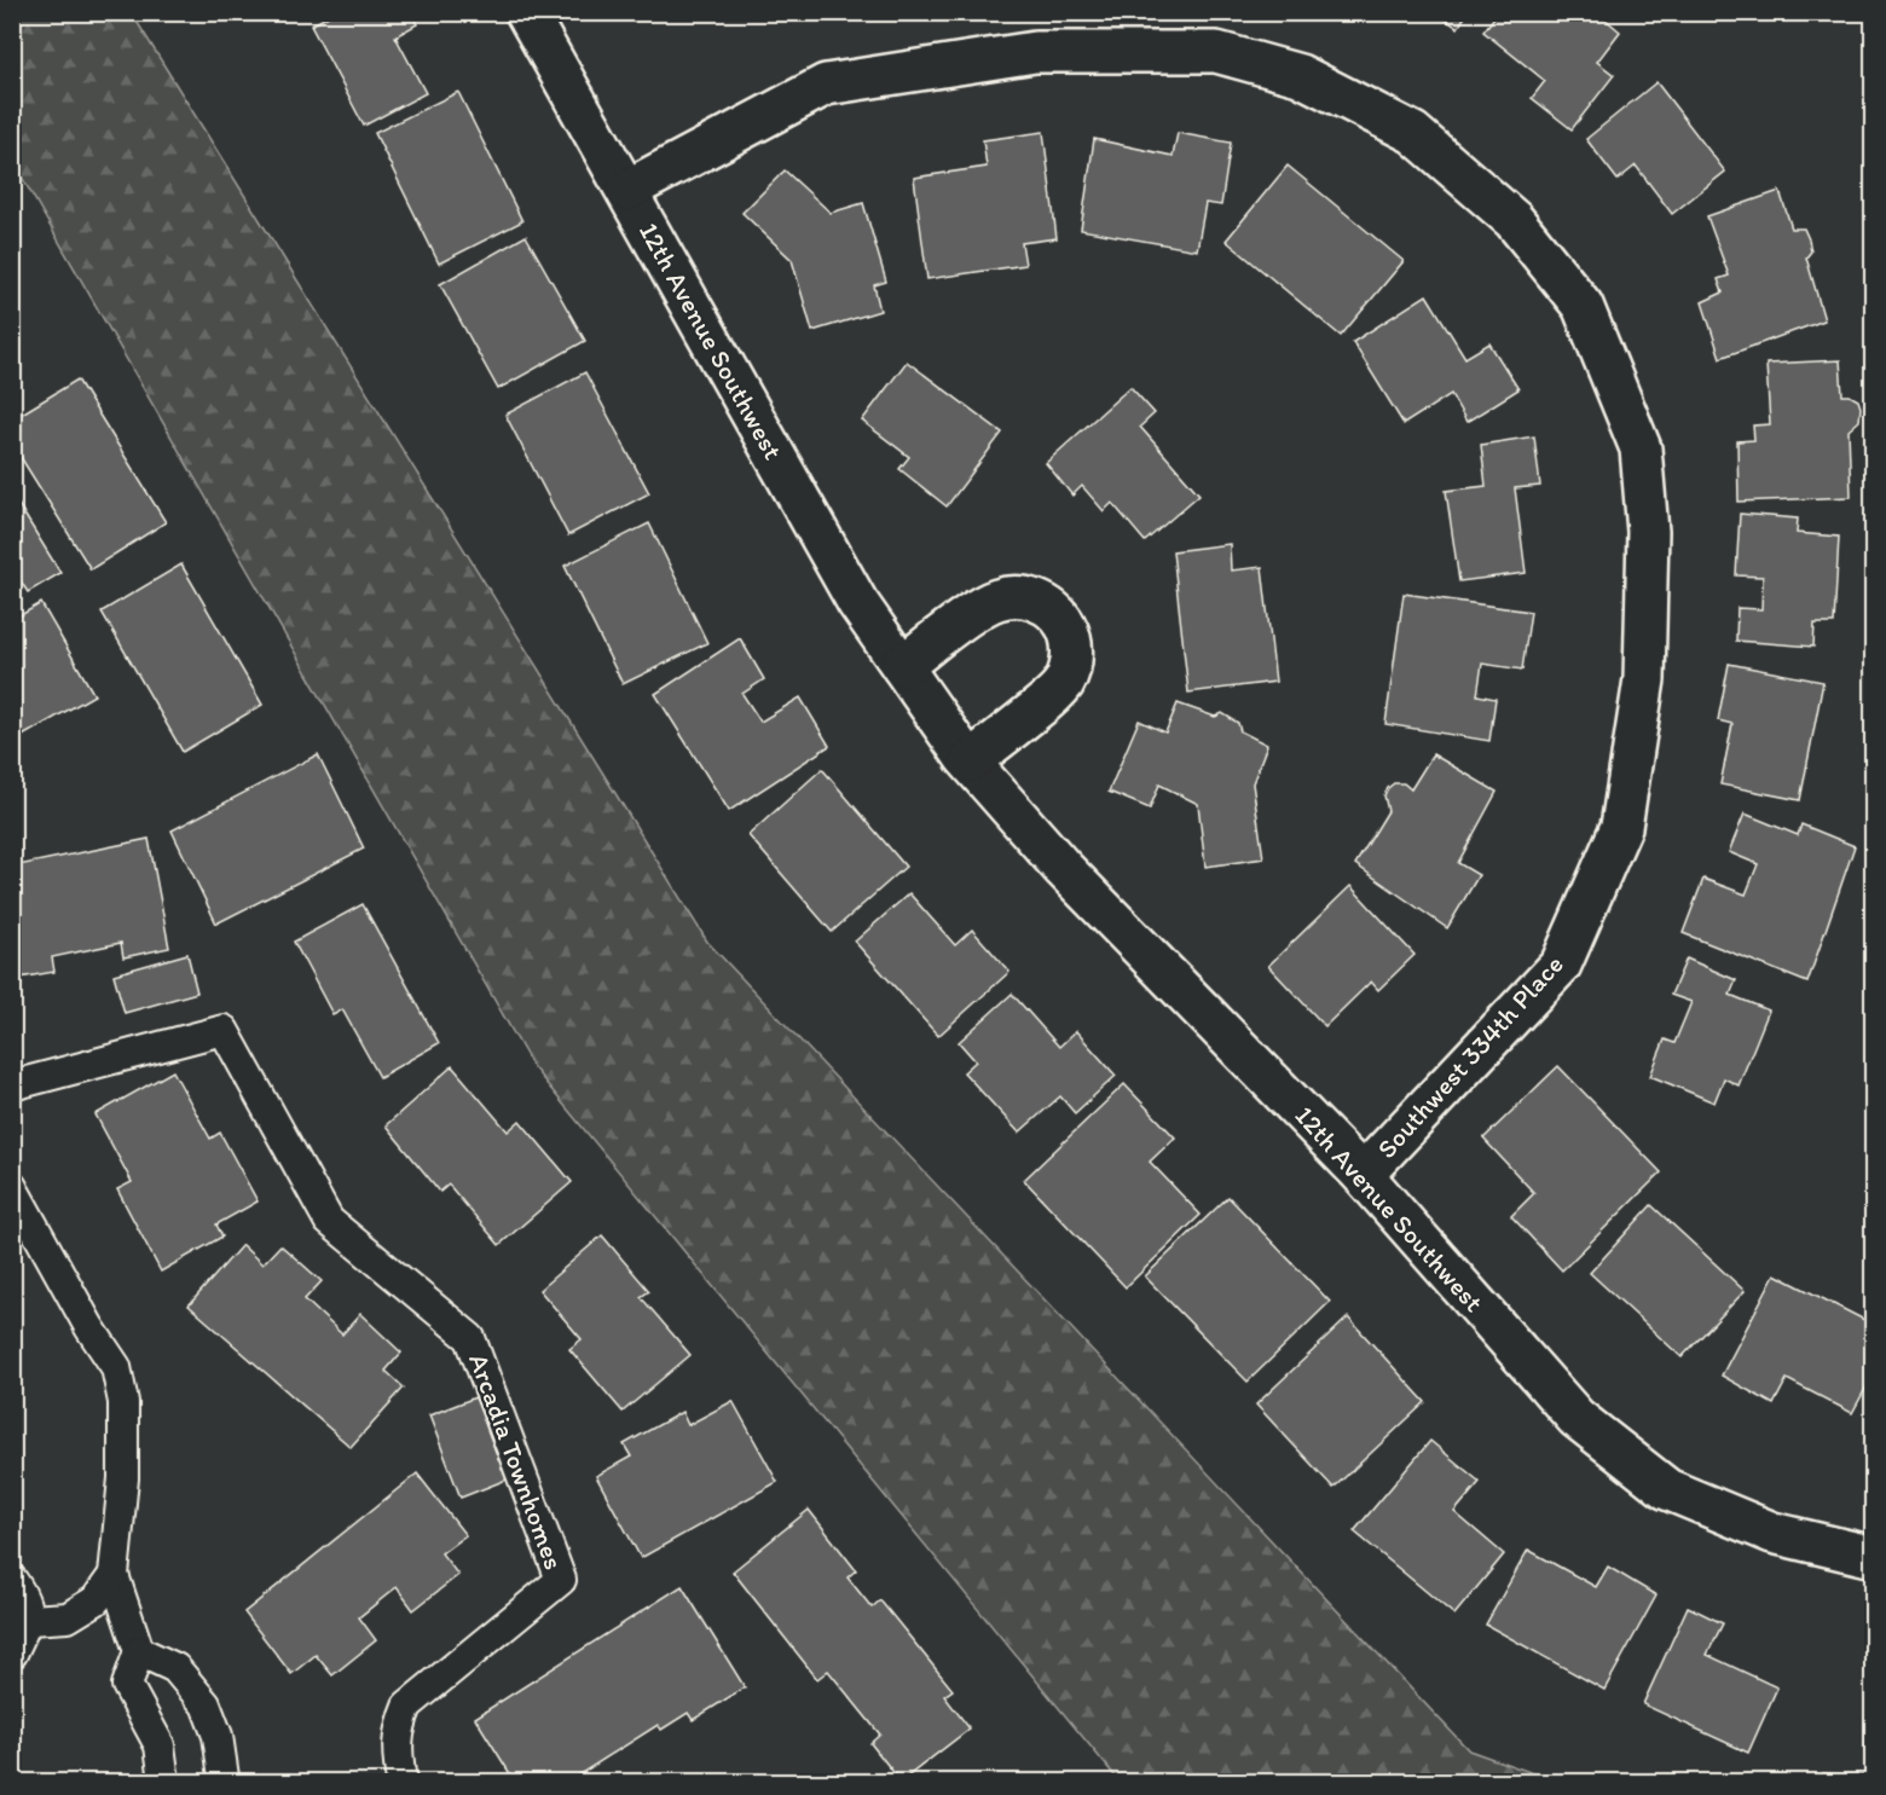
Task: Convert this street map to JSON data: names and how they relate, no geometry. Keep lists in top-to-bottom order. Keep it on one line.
{"streets":{"street":["12th Avenue Southwest","Southwest 334th Place"],"lane":["Arcadia Townhomes"]},"crossings":[["12th Avenue Southwest","Southwest 334th Place"]]}
